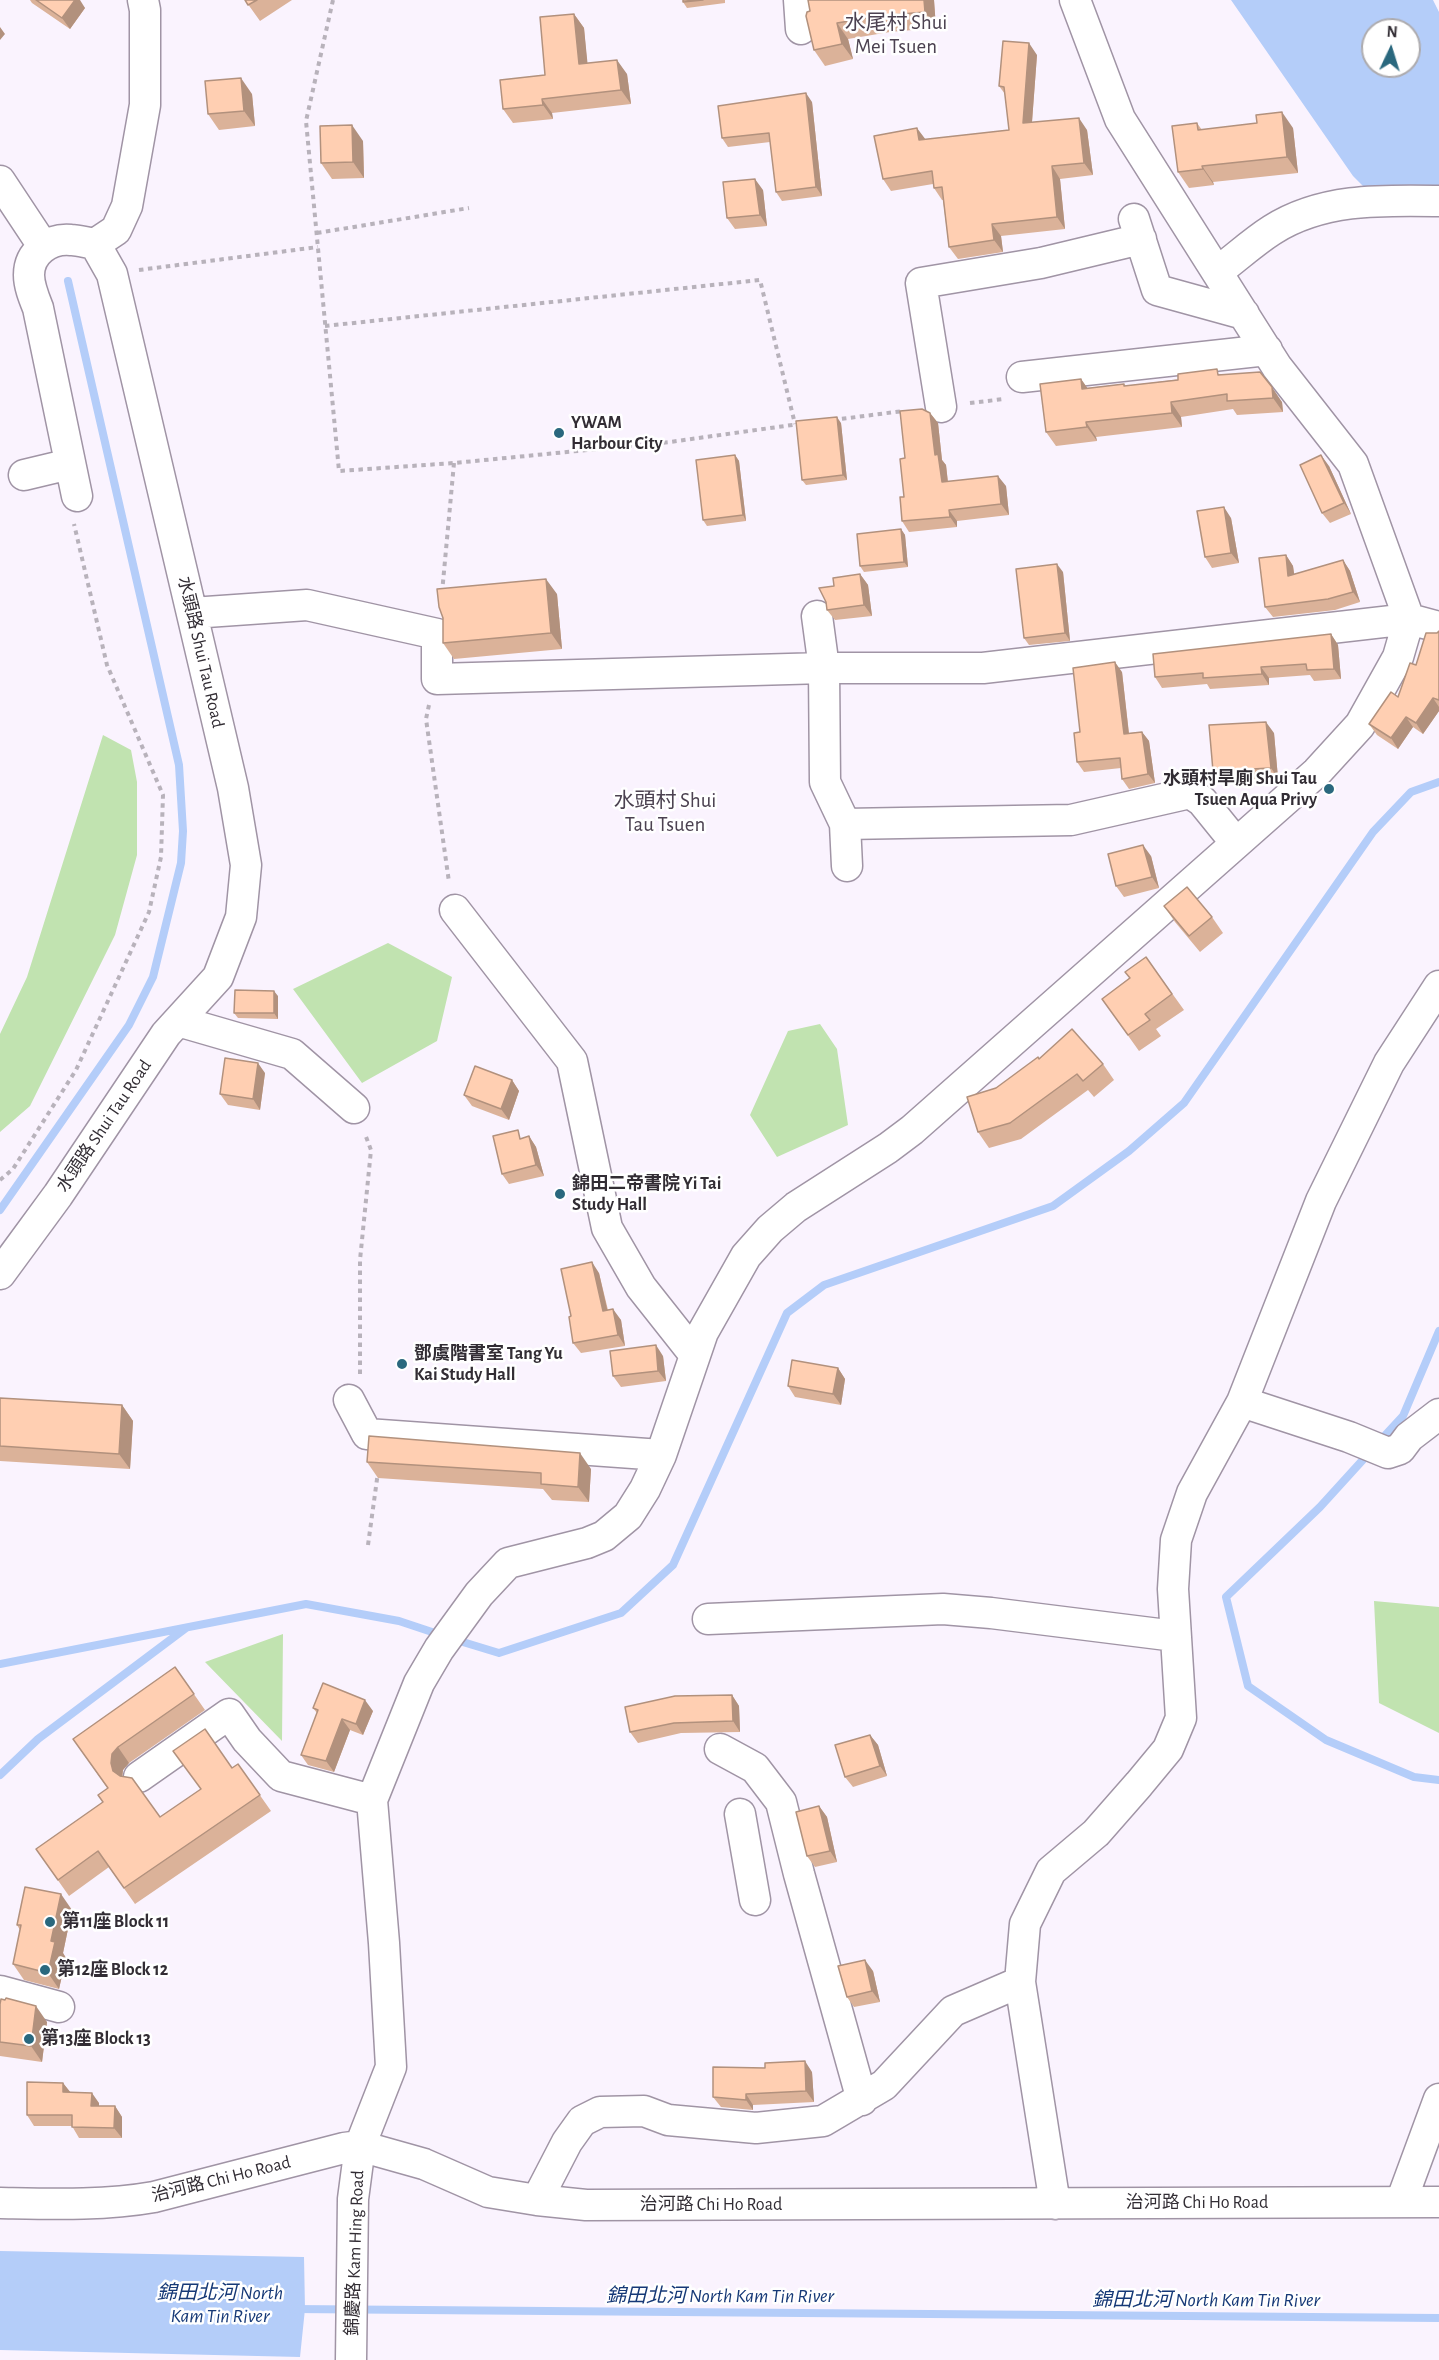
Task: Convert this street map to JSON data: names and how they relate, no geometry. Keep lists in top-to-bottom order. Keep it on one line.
{"streets":{"street":["水頭路 Shui Tau Road","治河路 Chi Ho Road","錦慶路 Kam Hing Road"]},"crossings":[["治河路 Chi Ho Road","錦慶路 Kam Hing Road"]],"districts":["水尾村 Shui Mei Tsuen","水頭村 Shui Tau Tsuen"],"water":["錦田北河 North Kam Tin River"],"places":["YWAM Harbour City","水頭村旱廁 Shui Tau Tsuen Aqua Privy","錦田二帝書院 Yi Tai Study Hall","鄧虞階書室 Tang Yu Kai Study Hall","第11座 Block 11","第12座 Block 12","第13座 Block 13"],"north":"top"}
